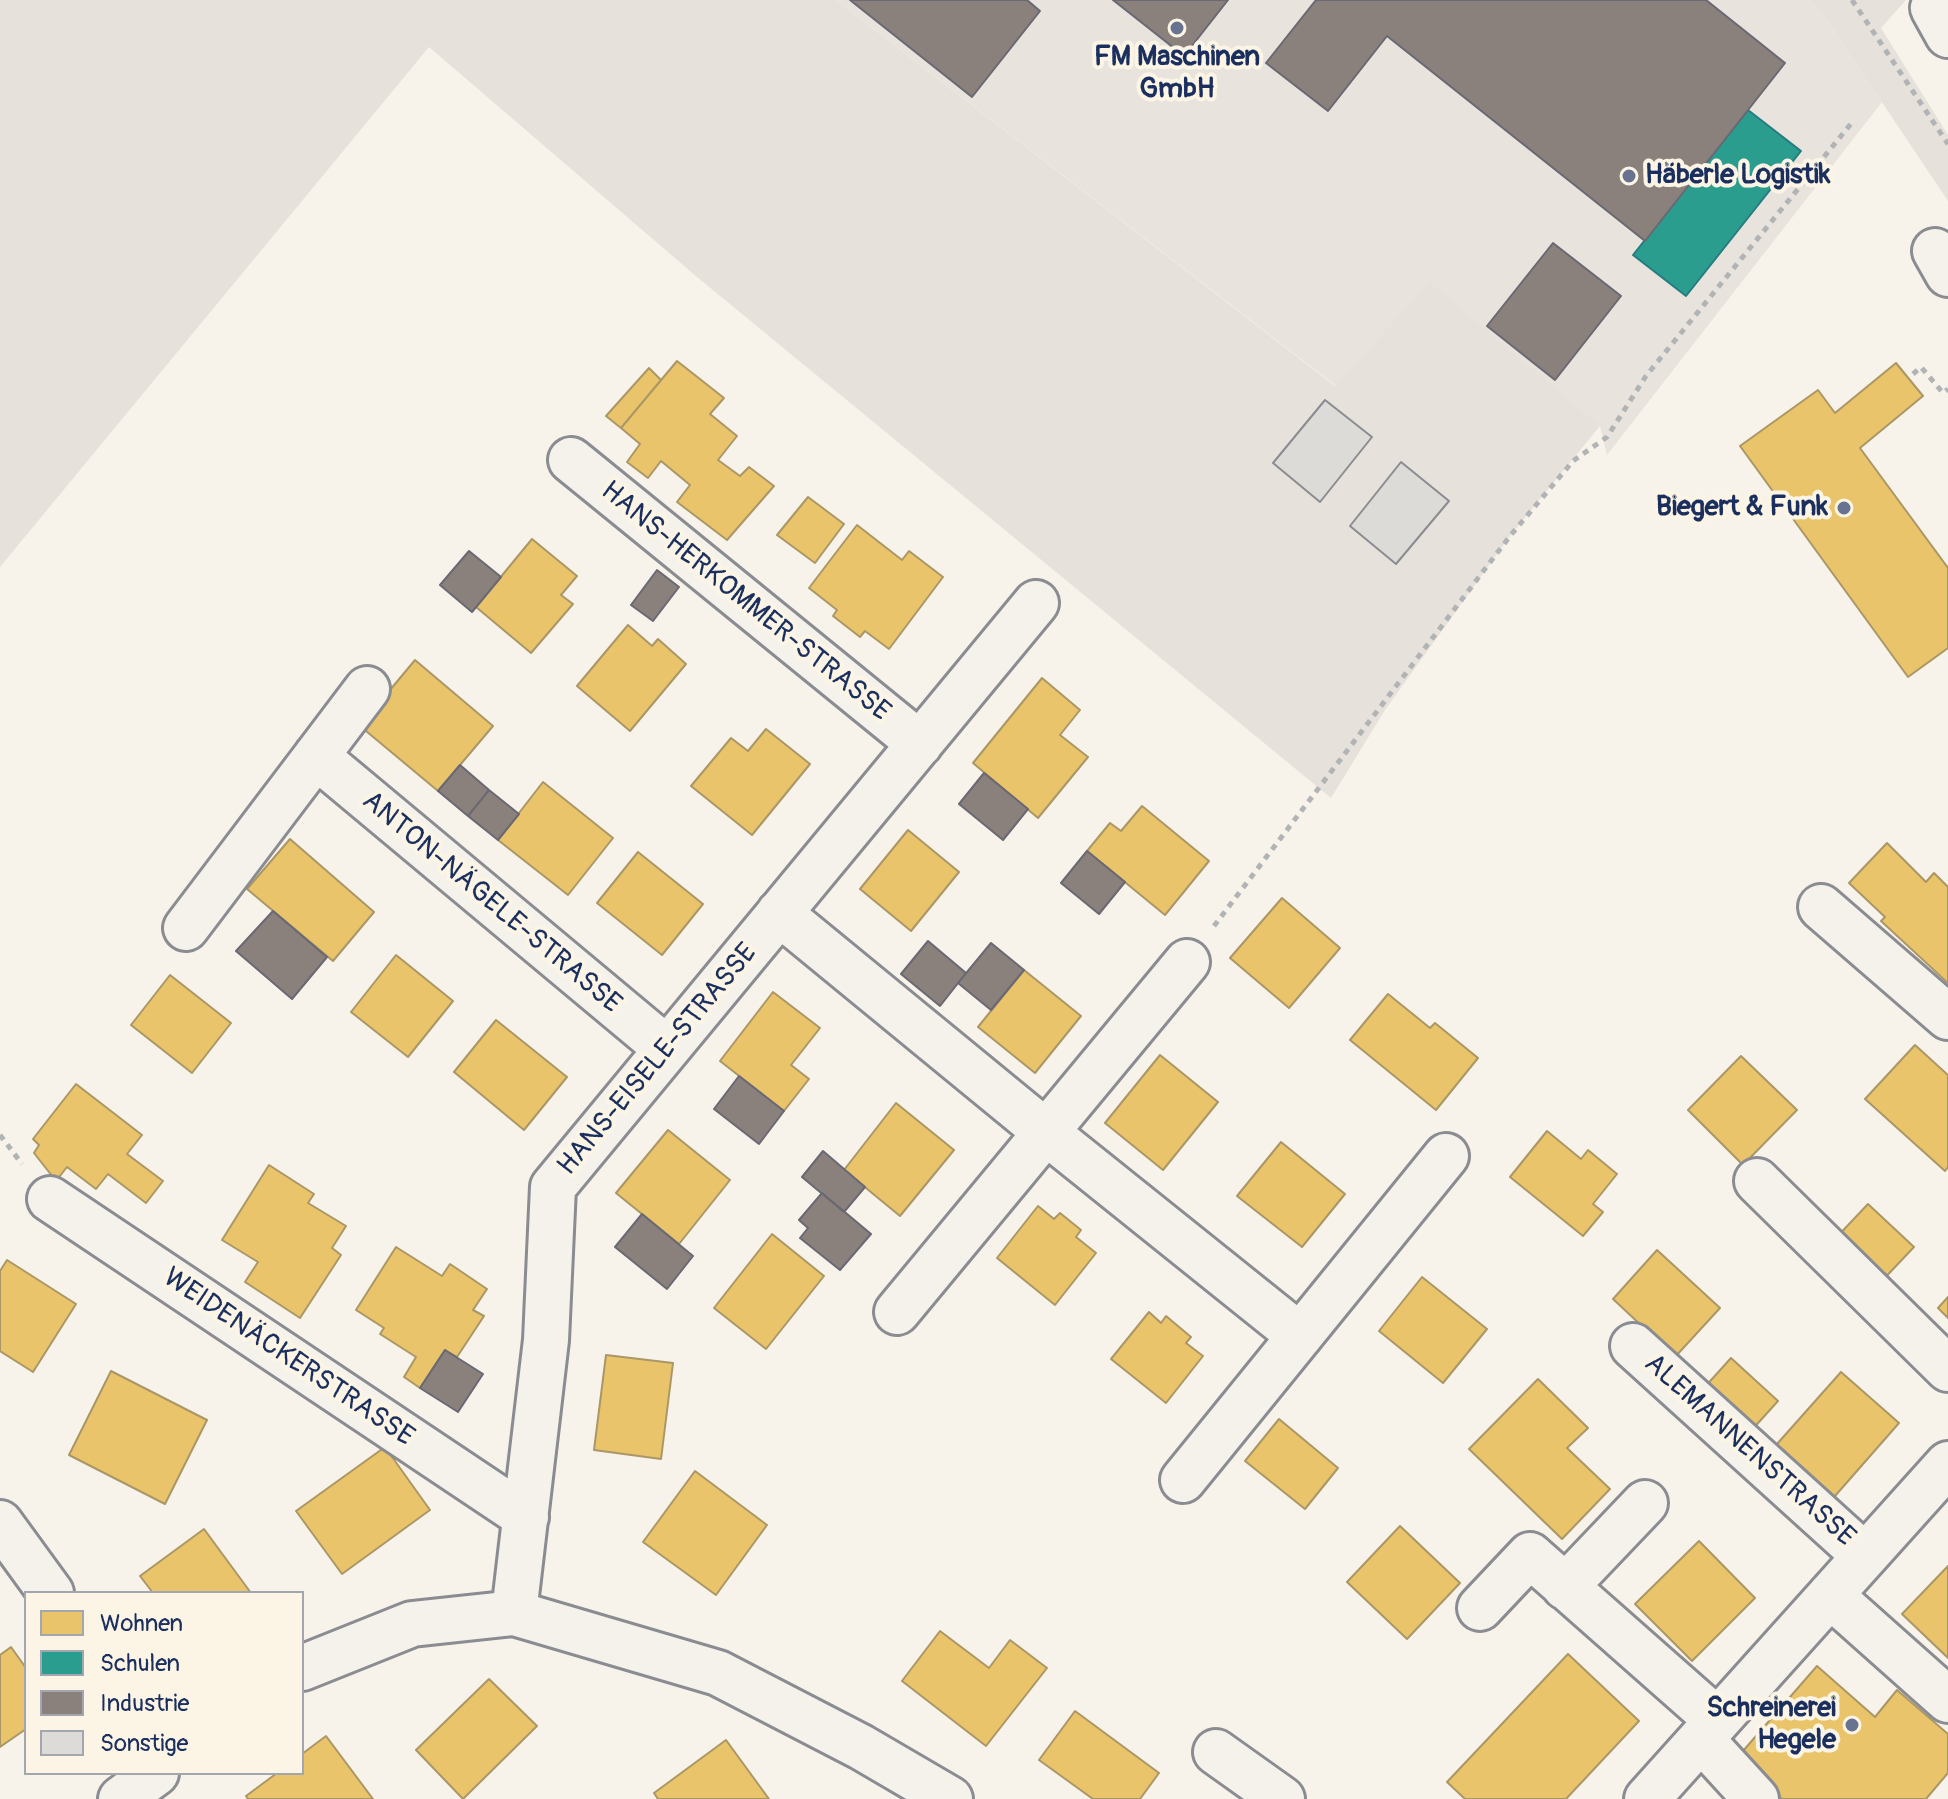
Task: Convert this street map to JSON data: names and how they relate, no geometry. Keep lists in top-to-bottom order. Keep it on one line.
{"streets":{"street":["HANS-HERKOMMER-STRASSE","ANTON-NÄGELE-STRASSE","HANS-EISELE-STRASSE","WEIDENÄCKERSTRASSE","ALEMANNENSTRASSE"]},"crossings":[["HANS-HERKOMMER-STRASSE","HANS-EISELE-STRASSE"],["ANTON-NÄGELE-STRASSE","HANS-EISELE-STRASSE"],["HANS-EISELE-STRASSE","WEIDENÄCKERSTRASSE"]],"places":["FM Maschinen GmbH","Häberle Logistik","Biegert & Funk","Schreinerei Hegele"],"legend":["Wohnen","Schulen","Industrie","Sonstige"]}
